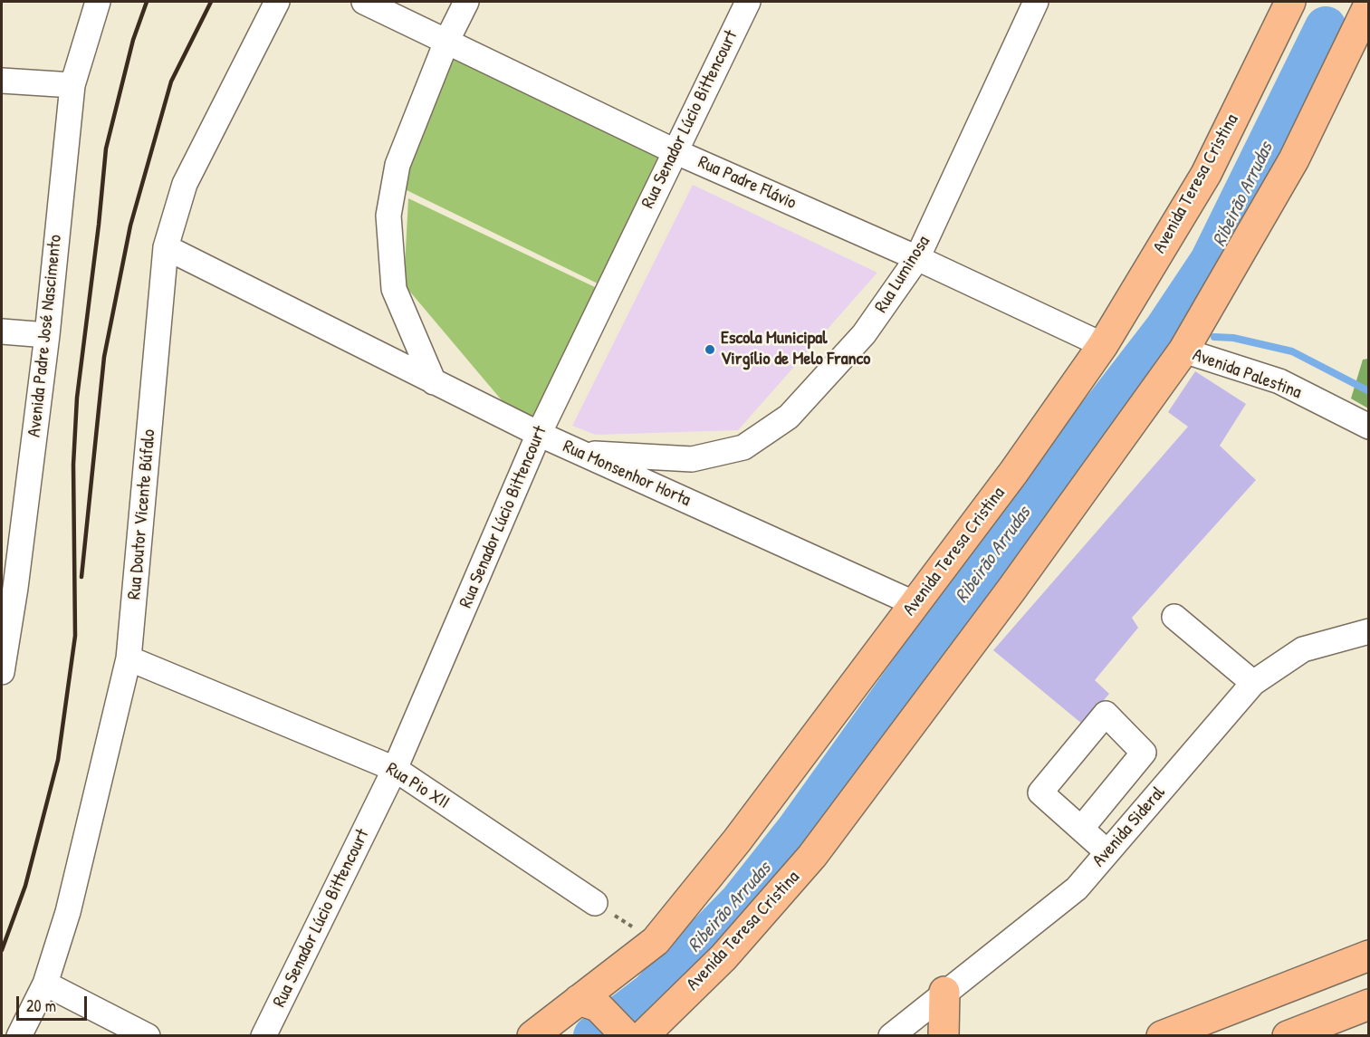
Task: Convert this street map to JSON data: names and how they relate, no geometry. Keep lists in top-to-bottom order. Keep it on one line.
{"streets":{"main road":["Avenida Teresa Cristina"],"street":["Rua Senador Lúcio Bittencourt","Rua Padre Flávio","Rua Luminosa","Avenida Padre José Nascimento","Avenida Palestina","Rua Monsenhor Horta","Rua Doutor Vicente Búfalo","Rua Pio XII","Avenida Sideral"]},"crossings":[["Rua Senador Lúcio Bittencourt","Rua Padre Flávio"],["Rua Senador Lúcio Bittencourt","Rua Monsenhor Horta"],["Rua Senador Lúcio Bittencourt","Rua Pio XII"],["Rua Padre Flávio","Avenida Teresa Cristina"],["Rua Padre Flávio","Rua Luminosa"],["Avenida Teresa Cristina","Avenida Palestina"],["Avenida Teresa Cristina","Rua Monsenhor Horta"],["Rua Luminosa","Rua Monsenhor Horta"],["Rua Monsenhor Horta","Rua Doutor Vicente Búfalo"],["Rua Doutor Vicente Búfalo","Rua Pio XII"]],"water":["Ribeirão Arrudas"],"places":["Escola Municipal Virgílio de Melo Franco"],"scale_bar":"20 m"}
